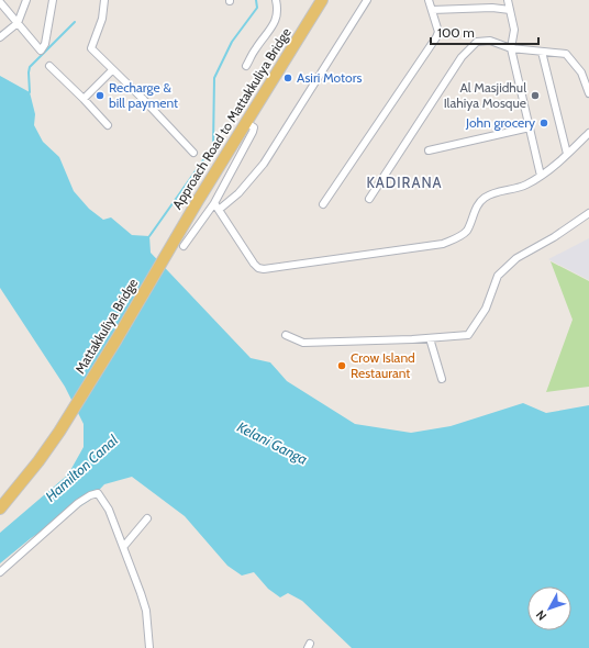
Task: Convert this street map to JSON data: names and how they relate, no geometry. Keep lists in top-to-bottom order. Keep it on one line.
{"streets":{"main road":["Approach Road to Mattakkuliya Bridge","Mattakkuliya Bridge"]},"crossings":[["Approach Road to Mattakkuliya Bridge","Mattakkuliya Bridge"]],"districts":["KADIRANA"],"water":["Kelani Ganga","Hamilton Canal"],"places":["Asiri Motors","Recharge & bill payment","Al Masjidhul Ilahiya Mosque","John grocery","Crow Island Restaurant"],"scale_bar":"100 m","north":"bottom left"}
